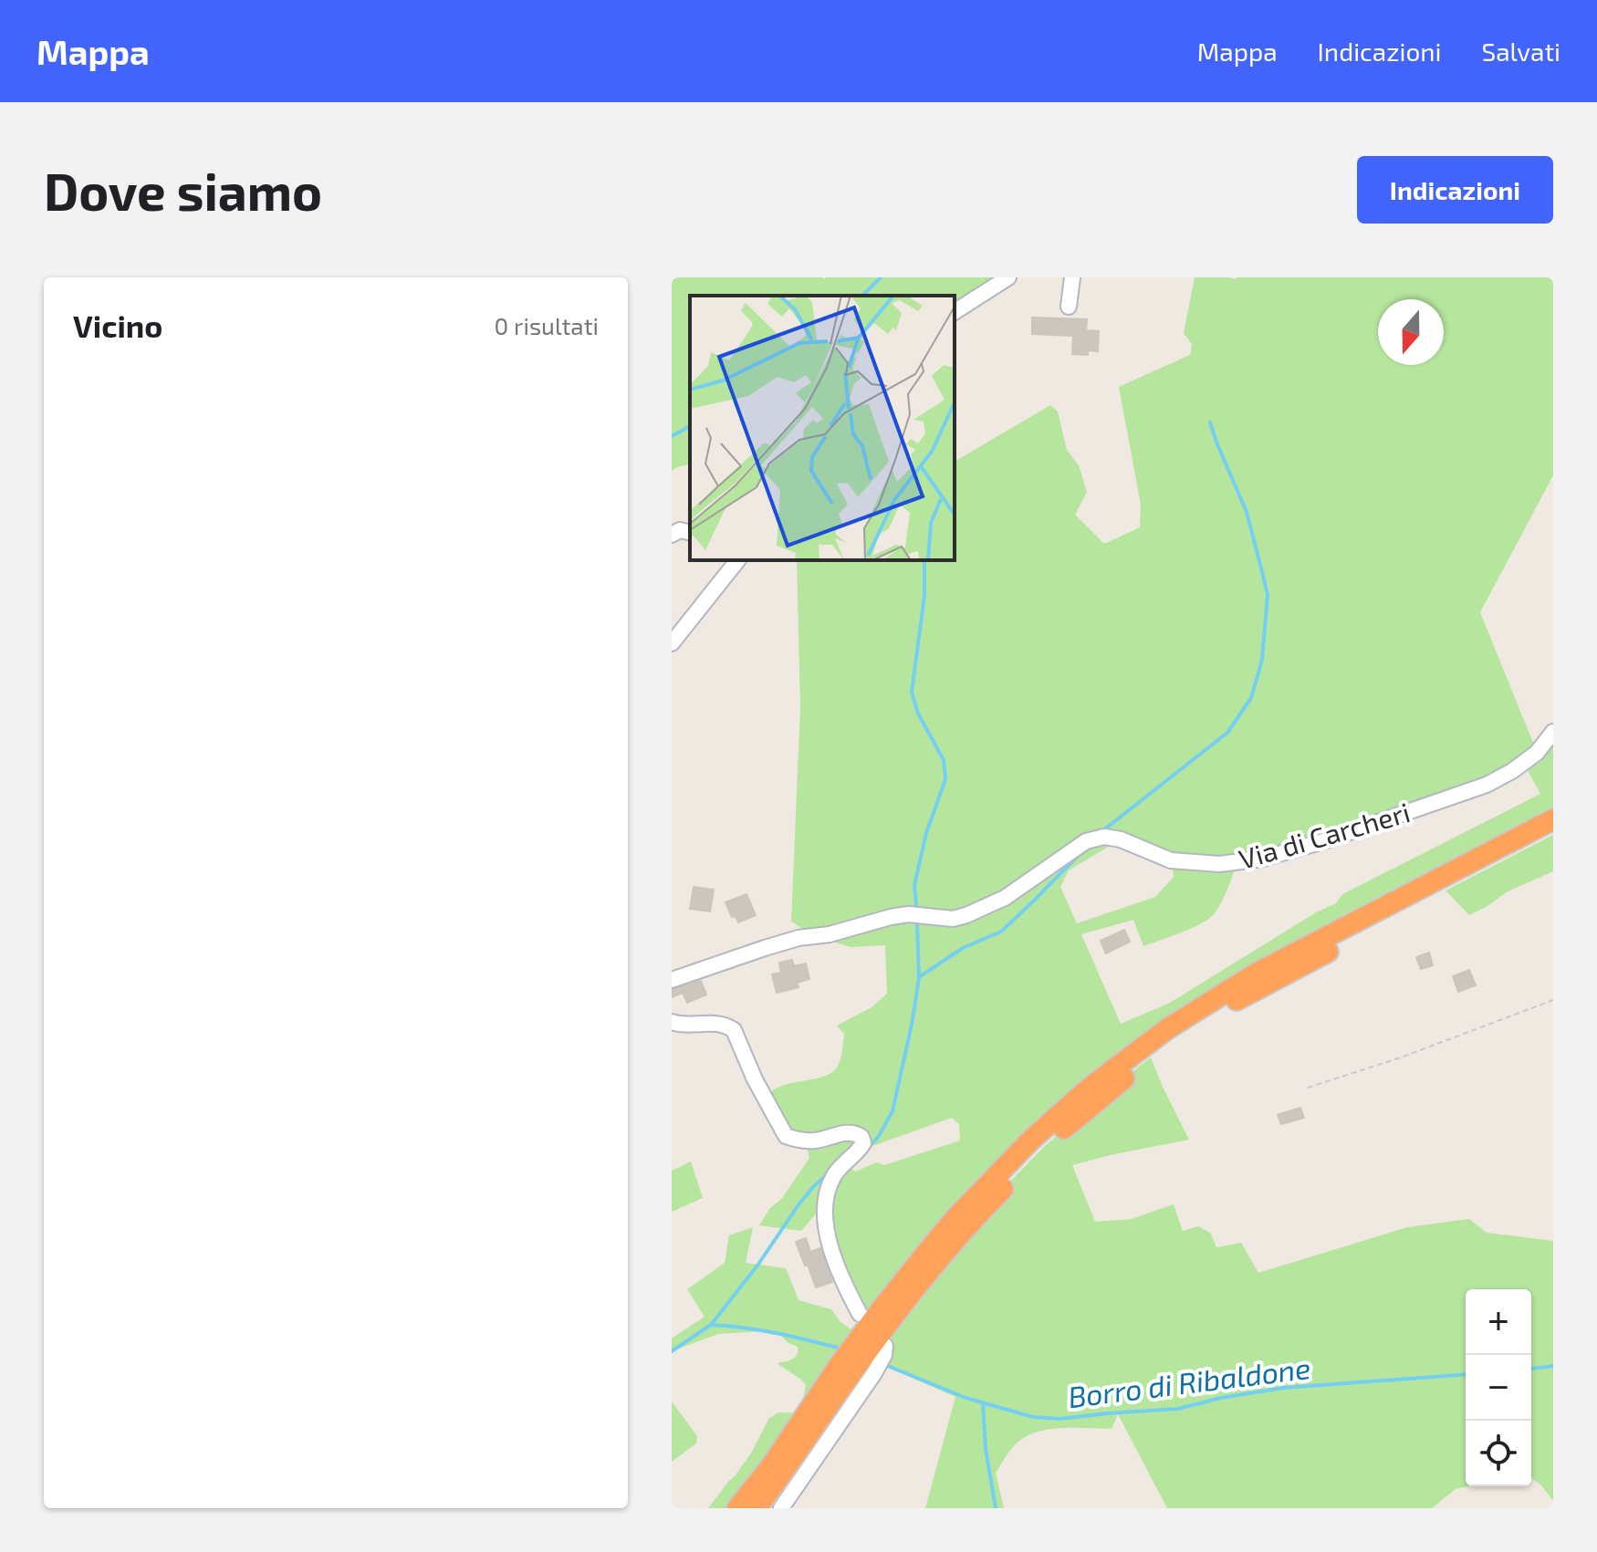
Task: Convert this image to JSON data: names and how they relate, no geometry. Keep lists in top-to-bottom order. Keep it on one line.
{"streets":{"street":["Via di Carcheri"]},"water":["Borro di Ribaldone"],"north":"bottom","page":{"header":"Mappa","nav":["Mappa","Indicazioni","Salvati"],"buttons":"Indicazioni","title":"Dove siamo","heading":["Vicino","0 risultati"],"map_buttons":["+","−"]}}
